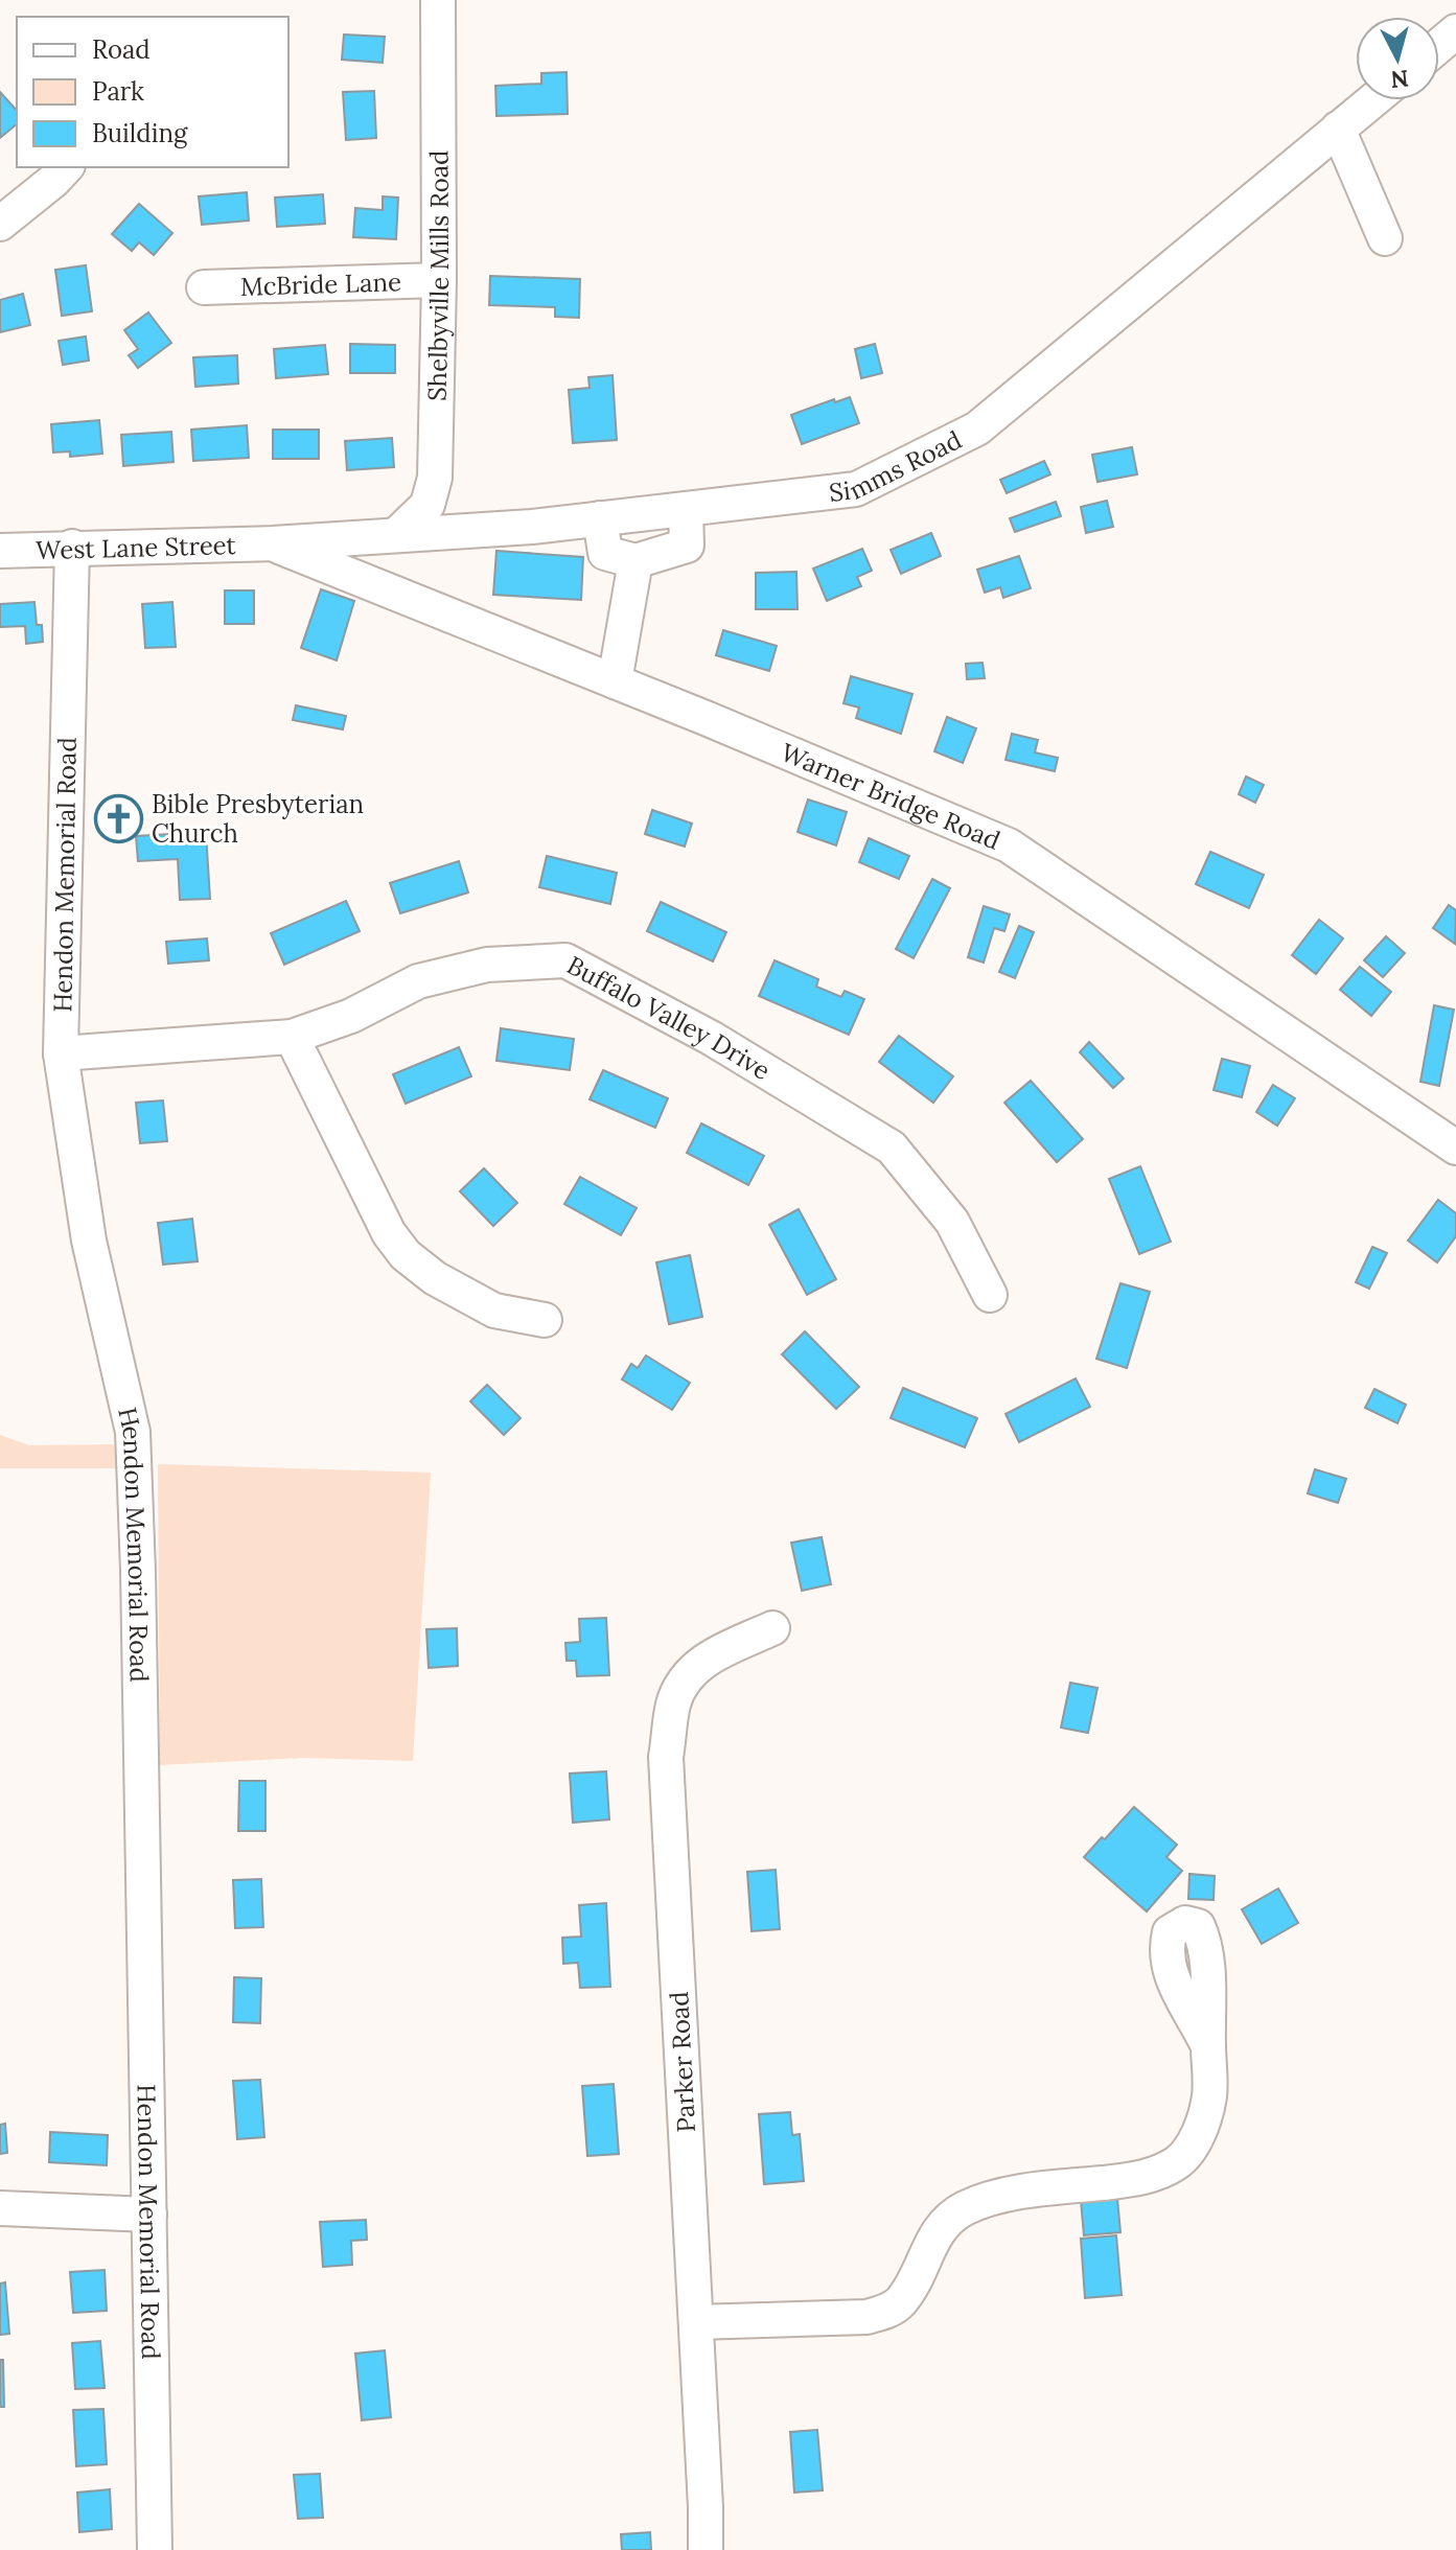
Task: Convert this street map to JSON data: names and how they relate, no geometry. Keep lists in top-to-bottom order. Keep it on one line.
{"streets":{"street":["Shelbyville Mills Road","McBride Lane","Simms Road","West Lane Street","Warner Bridge Road","Hendon Memorial Road","Buffalo Valley Drive","Parker Road"]},"crossings":[["Shelbyville Mills Road","McBride Lane"],["Shelbyville Mills Road","Simms Road"],["Simms Road","West Lane Street"],["Simms Road","Warner Bridge Road"],["West Lane Street","Warner Bridge Road"],["West Lane Street","Hendon Memorial Road"],["Hendon Memorial Road","Buffalo Valley Drive"]],"places":{"church":["Bible Presbyterian Church"]},"legend":["Road","Park","Building"],"north":"bottom"}
